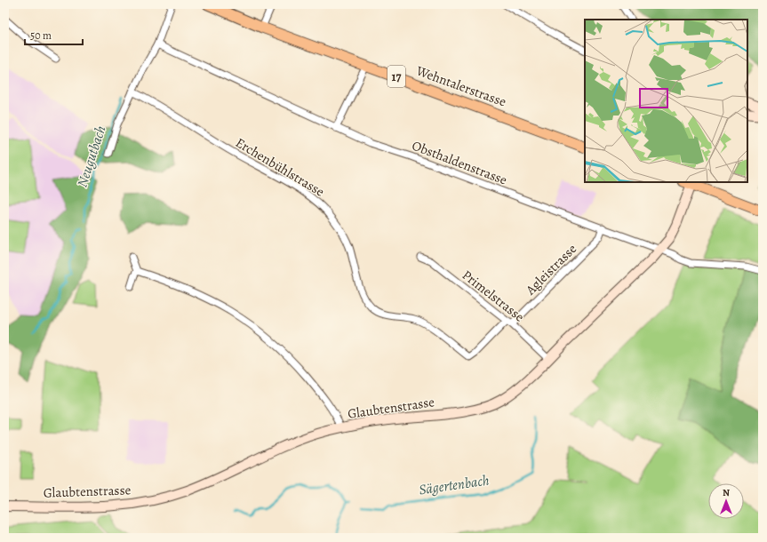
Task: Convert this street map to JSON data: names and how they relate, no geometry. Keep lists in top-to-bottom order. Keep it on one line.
{"streets":{"main road":["17","Wehntalerstrasse"],"street":["Obsthaldenstrasse","Erchenbühlstrasse","Agleistrasse","Primelstrasse","Glaubtenstrasse"]},"crossings":[["Obsthaldenstrasse","Agleistrasse"],["Obsthaldenstrasse","Glaubtenstrasse"],["Erchenbühlstrasse","Agleistrasse"],["Erchenbühlstrasse","Primelstrasse"],["Agleistrasse","Primelstrasse"],["Primelstrasse","Glaubtenstrasse"]],"water":["Neugutbach","Sägertenbach"],"scale_bar":"50 m","north":"top"}
